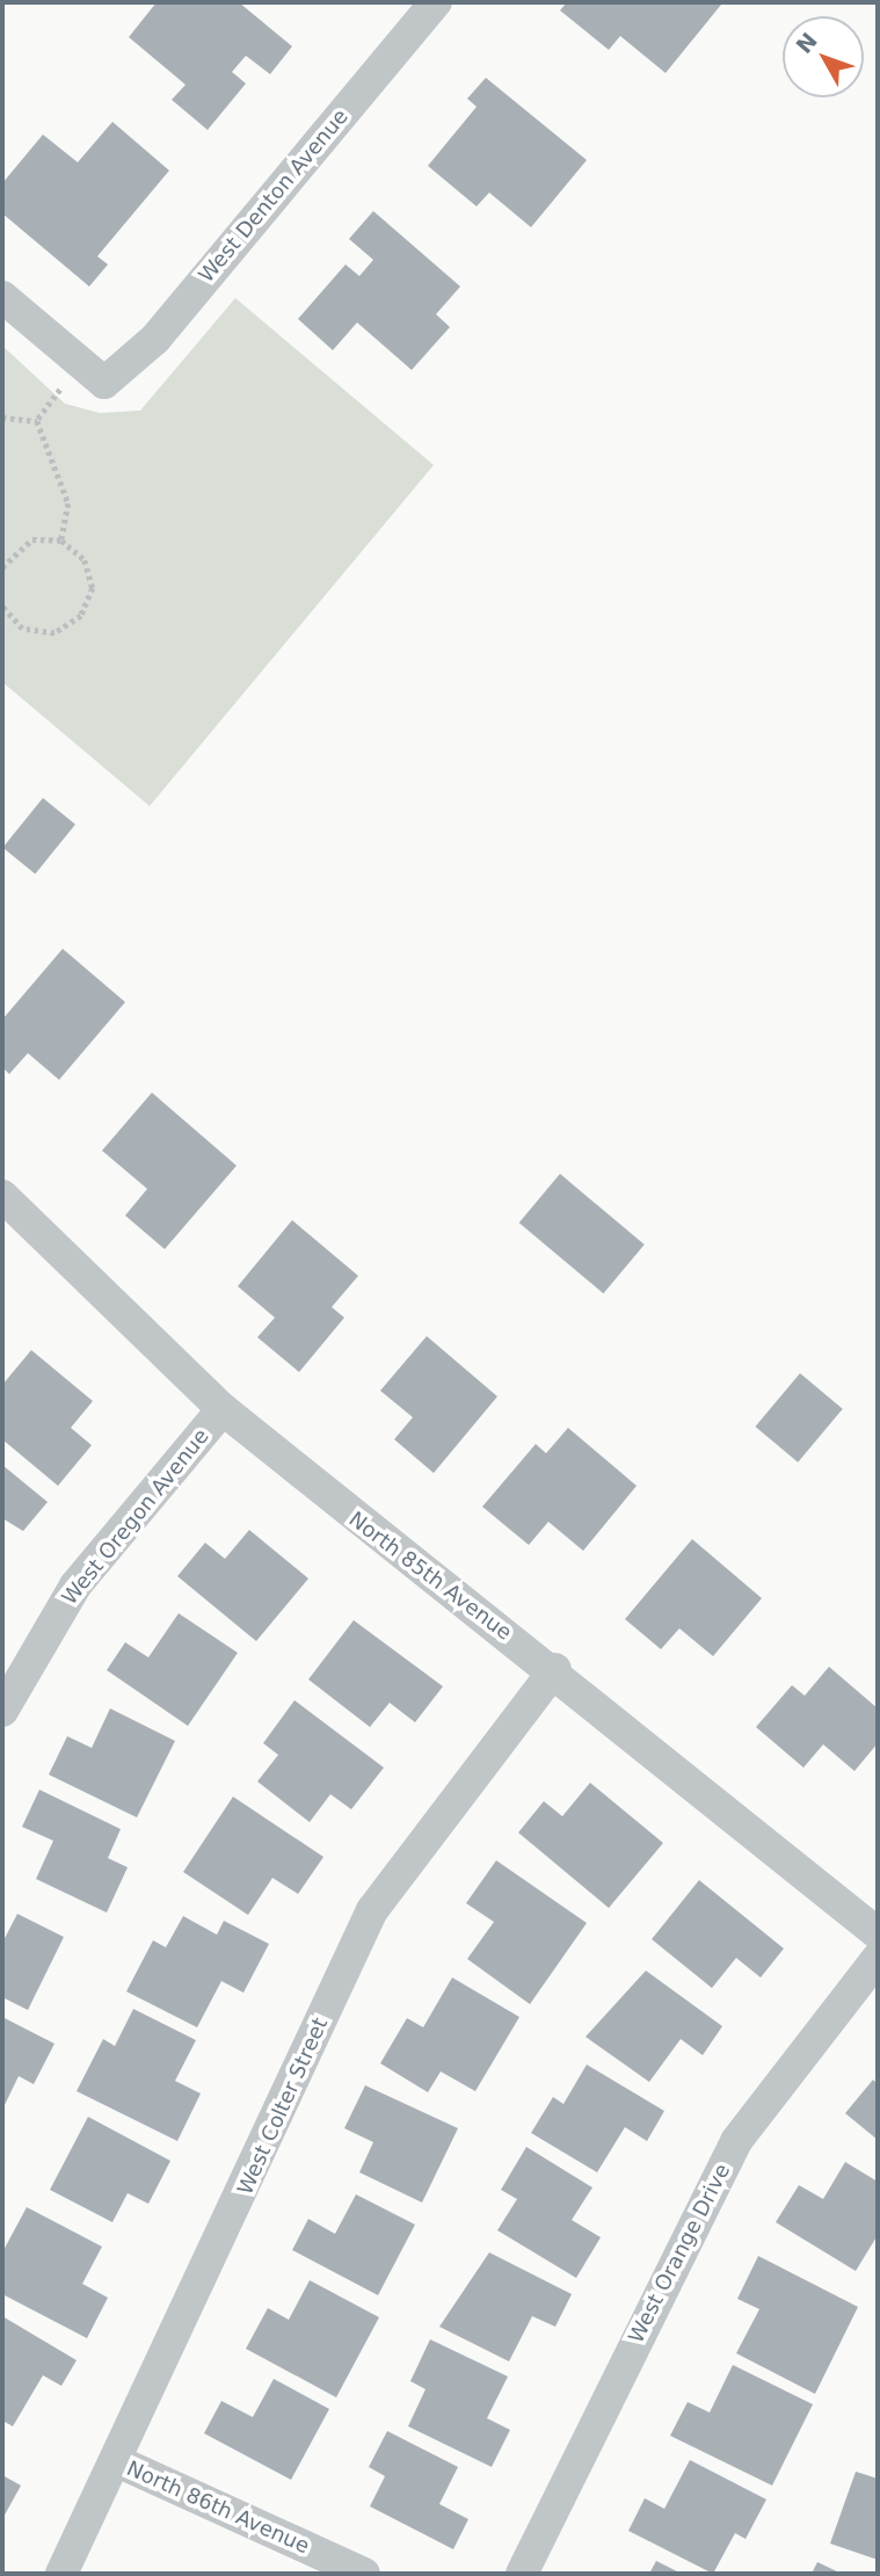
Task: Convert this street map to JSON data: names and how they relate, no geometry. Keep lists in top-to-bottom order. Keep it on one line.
{"streets":{"street":["West Denton Avenue","West Oregon Avenue","North 85th Avenue","West Colter Street","West Orange Drive","North 86th Avenue"]},"crossings":[["West Oregon Avenue","North 85th Avenue"],["North 85th Avenue","West Colter Street"],["West Colter Street","North 86th Avenue"]],"north":"top left"}
